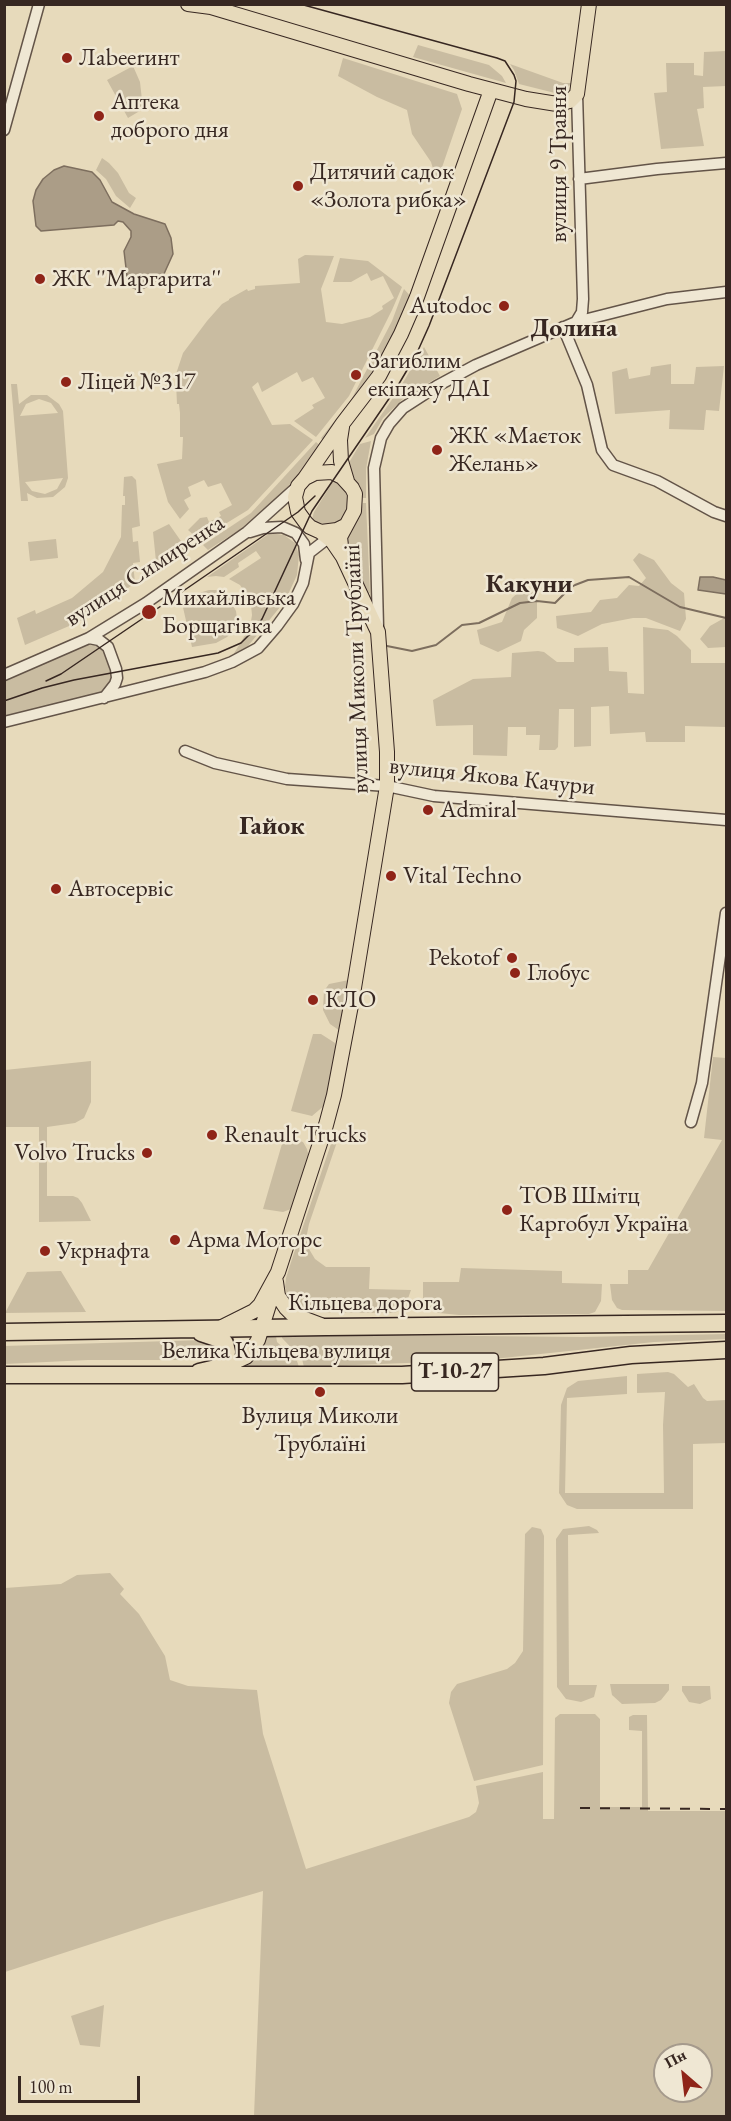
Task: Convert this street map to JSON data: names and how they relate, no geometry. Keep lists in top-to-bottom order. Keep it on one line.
{"streets":{"highway":["Кільцева дорога","Велика Кільцева вулиця","Т-10-27"],"main road":["вулиця 9 Травня","вулиця Симиренка","вулиця Миколи Трублаїні"],"street":["вулиця Якова Качури"]},"crossings":[["вулиця 9 Травня","вулиця Миколи Трублаїні"],["вулиця Миколи Трублаїні","вулиця Якова Качури"],["вулиця Миколи Трублаїні","Кільцева дорога"]],"districts":["Долина","Какуни","Гайок"],"places":["Лаbeerинт","Аптека доброго дня","Дитячий садок «Золота рибка»","ЖК ''Маргарита''","Autodoc","Загиблим екіпажу ДАІ","Ліцей №317","ЖК «Маєток Желань»","Михайлівська Борщагівка","Admiral","Vital Techno","Автосервіс","Pekotof","Глобус","КЛО","Renault Trucks","Volvo Trucks","ТОВ Шмітц Каргобул Україна","Арма Моторс","Укрнафта","Вулиця Миколи Трублаїні"],"scale_bar":"100 m","north":"top left"}
